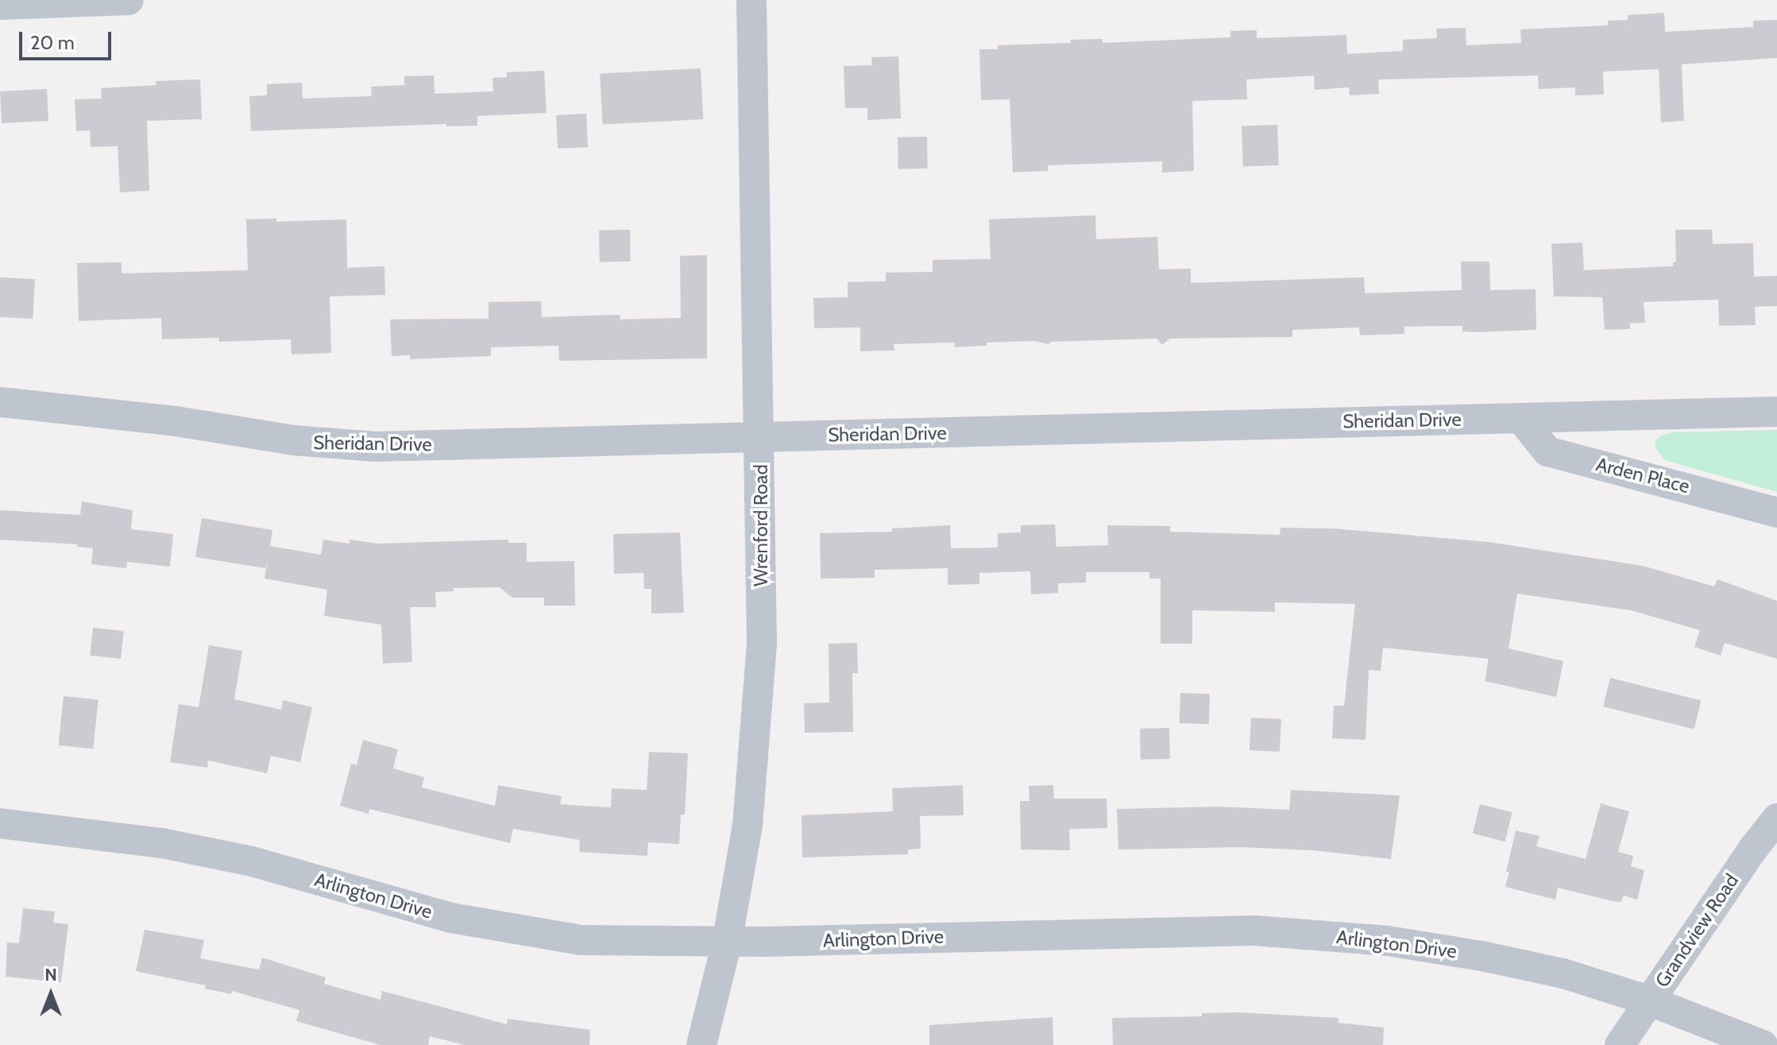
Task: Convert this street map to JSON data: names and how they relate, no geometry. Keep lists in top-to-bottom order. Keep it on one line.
{"streets":{"street":["Sheridan Drive","Arden Place","Wrenford Road","Arlington Drive","Grandview Road"]},"crossings":[["Sheridan Drive","Arden Place"],["Sheridan Drive","Wrenford Road"],["Wrenford Road","Arlington Drive"],["Arlington Drive","Grandview Road"]],"scale_bar":"20 m","north":"top"}
